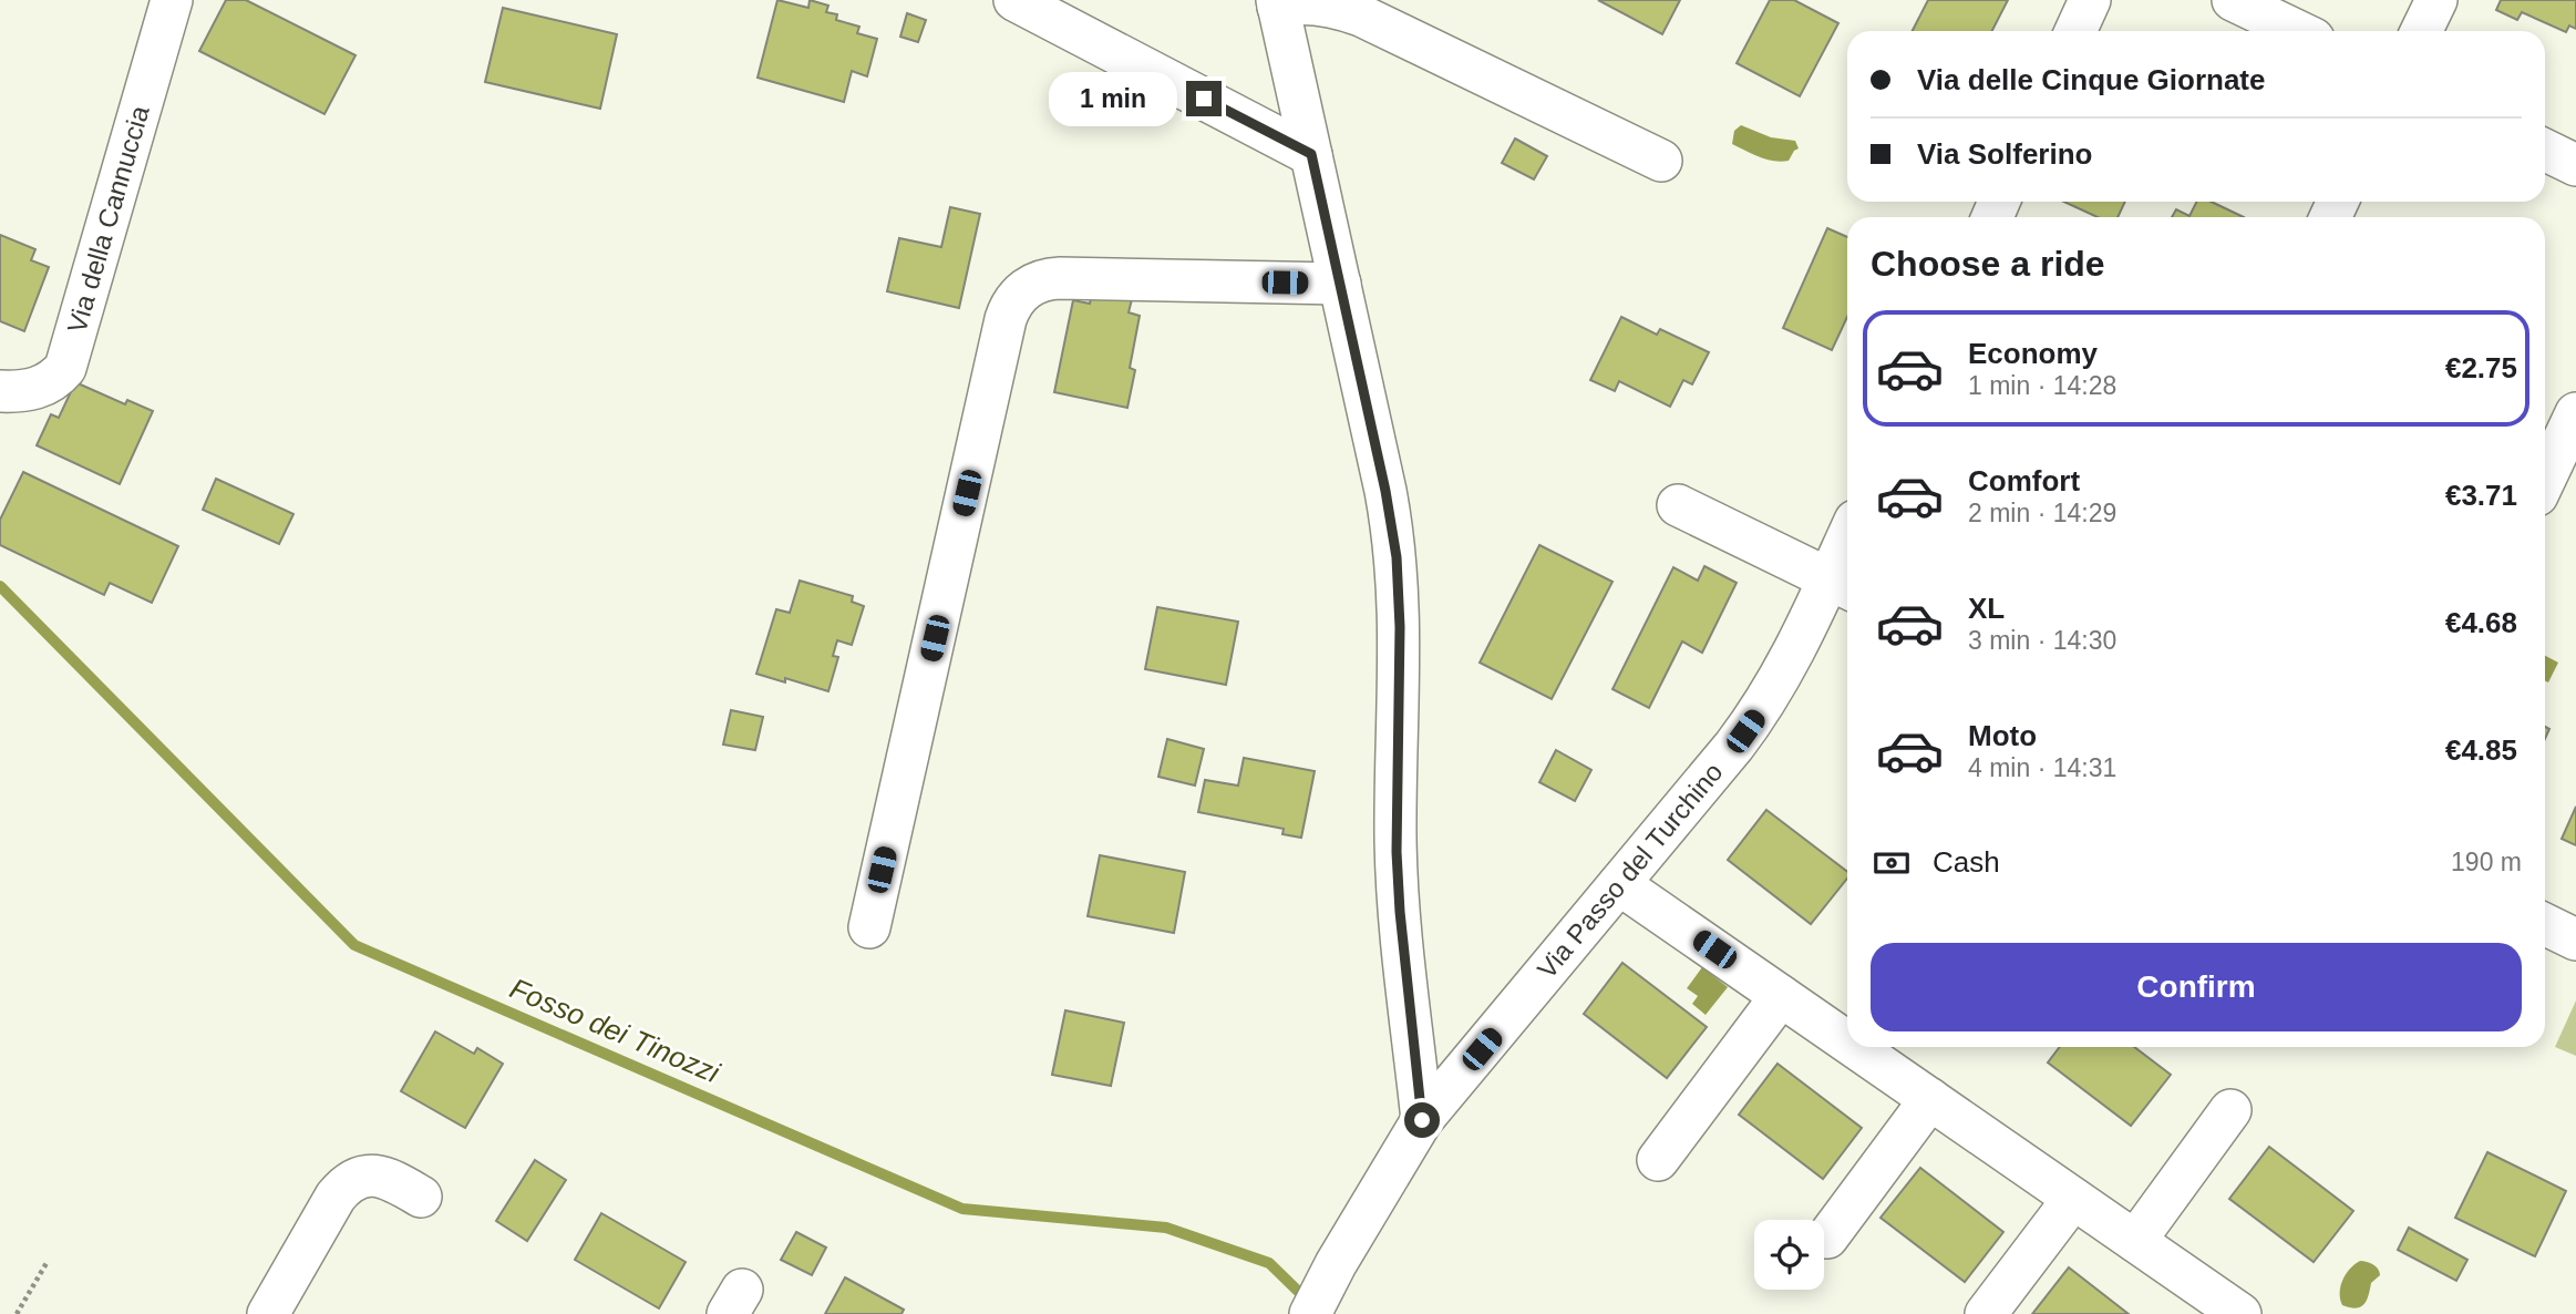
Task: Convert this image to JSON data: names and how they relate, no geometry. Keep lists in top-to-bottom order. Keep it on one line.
{"streets":{"street":["Via della Cannuccia","Via Passo del Turchino"]},"water":["Fosso dei Tinozzi"],"page":{"banner":["Via delle Cinque Giornate","Via Solferino"],"bubble":"1 min","heading":"Choose a ride","list":[{"name":"Economy","note":"1 min · 14:28","value":"€2.75"},{"name":"Comfort","note":"2 min · 14:29","value":"€3.71"},{"name":"XL","note":"3 min · 14:30","value":"€4.68"},{"name":"Moto","note":"4 min · 14:31","value":"€4.85"}],"pay":["Cash","190 m"],"buttons":"Confirm"}}
